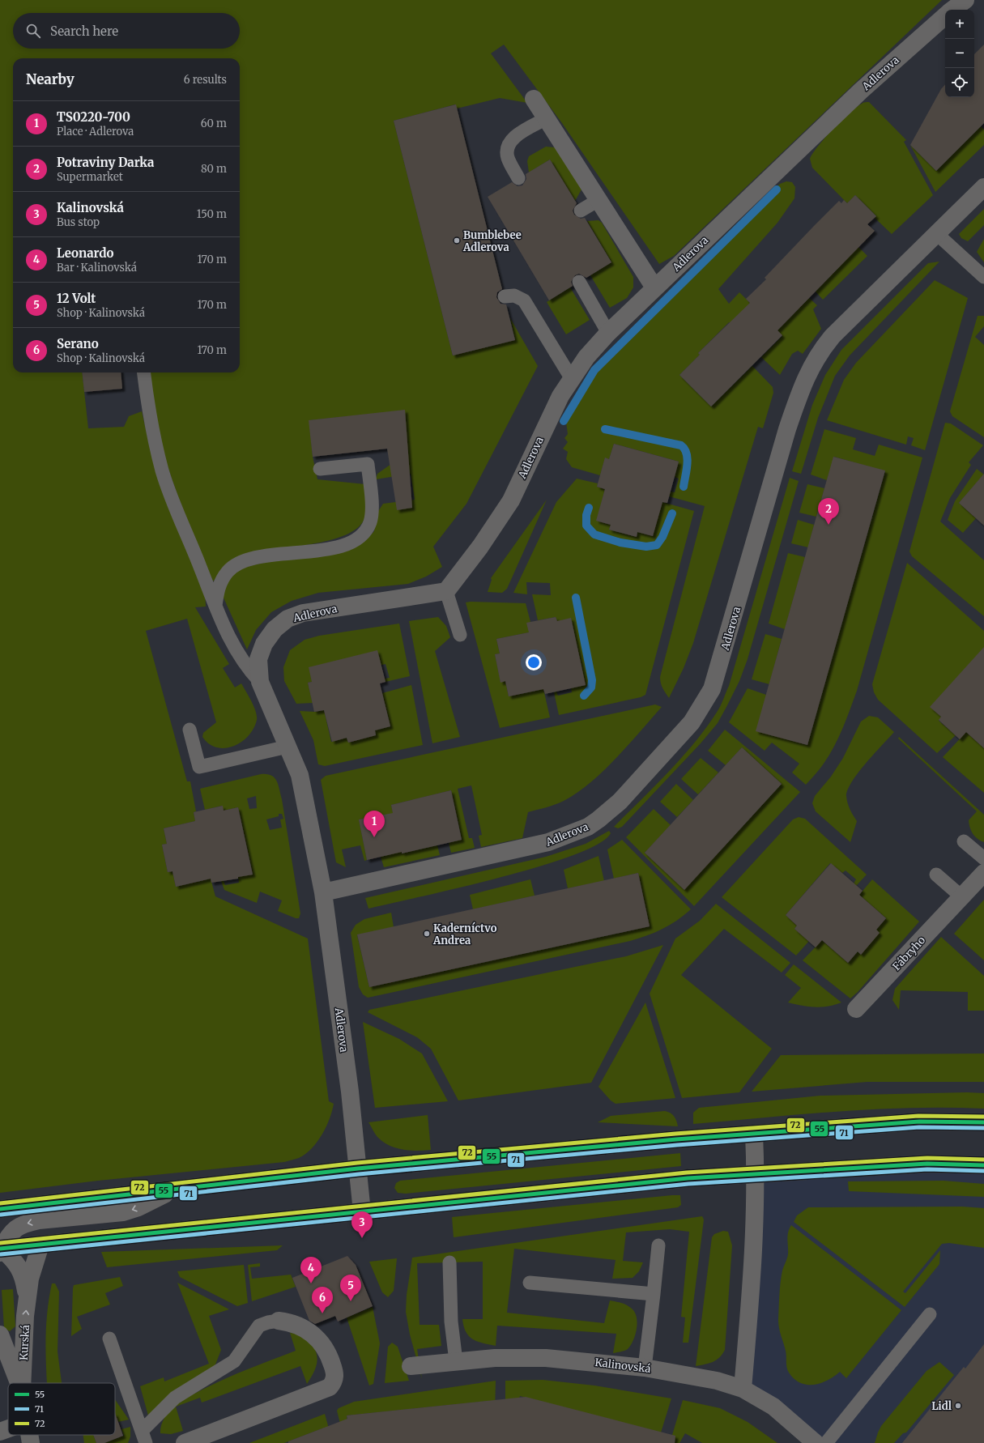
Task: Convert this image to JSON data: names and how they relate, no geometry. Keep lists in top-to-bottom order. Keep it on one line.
{"streets":{"street":["Adlerova","Fábryho","Kurská","Kalinovská"]},"places":["Bumblebee Adlerova","Kaderníctvo Andrea","Lidl"],"lines":["transit line 72","transit line 55","transit line 71"],"legend":["55","71","72"],"page":{"map_buttons":["+","−"],"search":"Search here","heading":["Nearby","6 results"],"list":[{"mark":"1","name":"TS0220-700","note":"Place · Adlerova","value":"60 m"},{"mark":"2","name":"Potraviny Darka","note":"Supermarket","value":"80 m"},{"mark":"3","name":"Kalinovská","note":"Bus stop","value":"150 m"},{"mark":"4","name":"Leonardo","note":"Bar · Kalinovská","value":"170 m"},{"mark":"5","name":"12 Volt","note":"Shop · Kalinovská","value":"170 m"},{"mark":"6","name":"Serano","note":"Shop · Kalinovská","value":"170 m"}],"pins":["2","1","3","4","5","6"]}}
